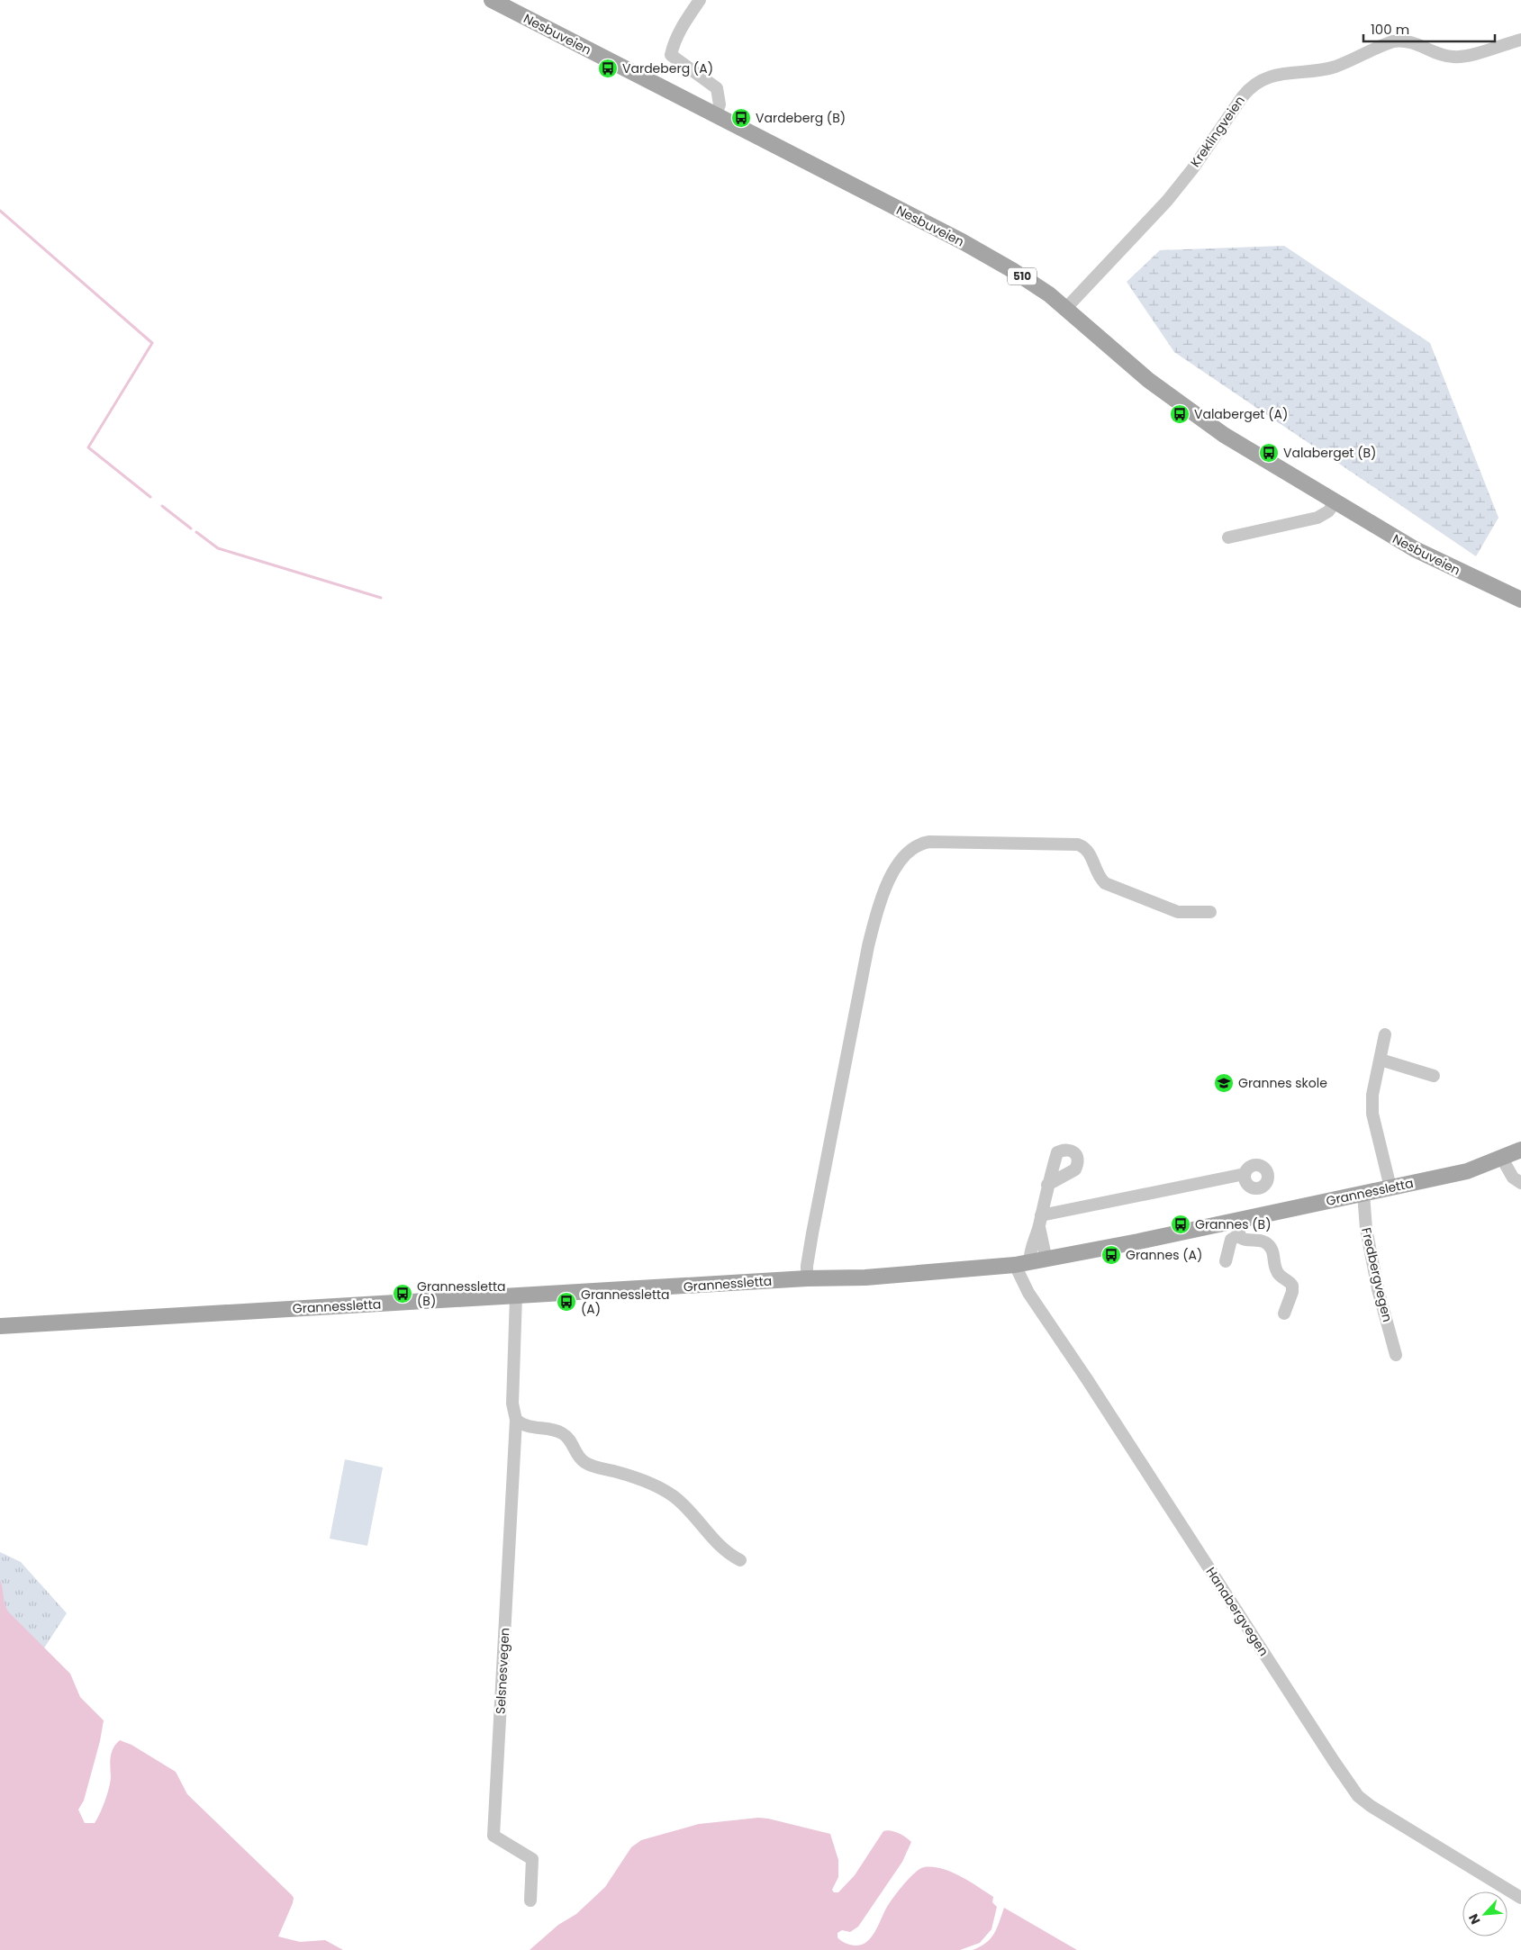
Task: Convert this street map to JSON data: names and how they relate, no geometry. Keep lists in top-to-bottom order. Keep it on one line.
{"streets":{"main road":["Nesbuveien","510","Grannessletta"],"street":["Kreklingveien","Fredbergvegen","Hanabergvegen","Selsnesvegen"]},"crossings":[["Nesbuveien","Kreklingveien"],["Grannessletta","Fredbergvegen"],["Grannessletta","Hanabergvegen"],["Grannessletta","Selsnesvegen"]],"places":{"bus stop":["Vardeberg (A)","Vardeberg (B)","Valaberget (A)","Valaberget (B)","Grannes (B)","Grannes (A)","Grannessletta (B)","Grannessletta (A)"],"school or university":["Grannes skole"]},"scale_bar":"100 m","north":"bottom left"}
